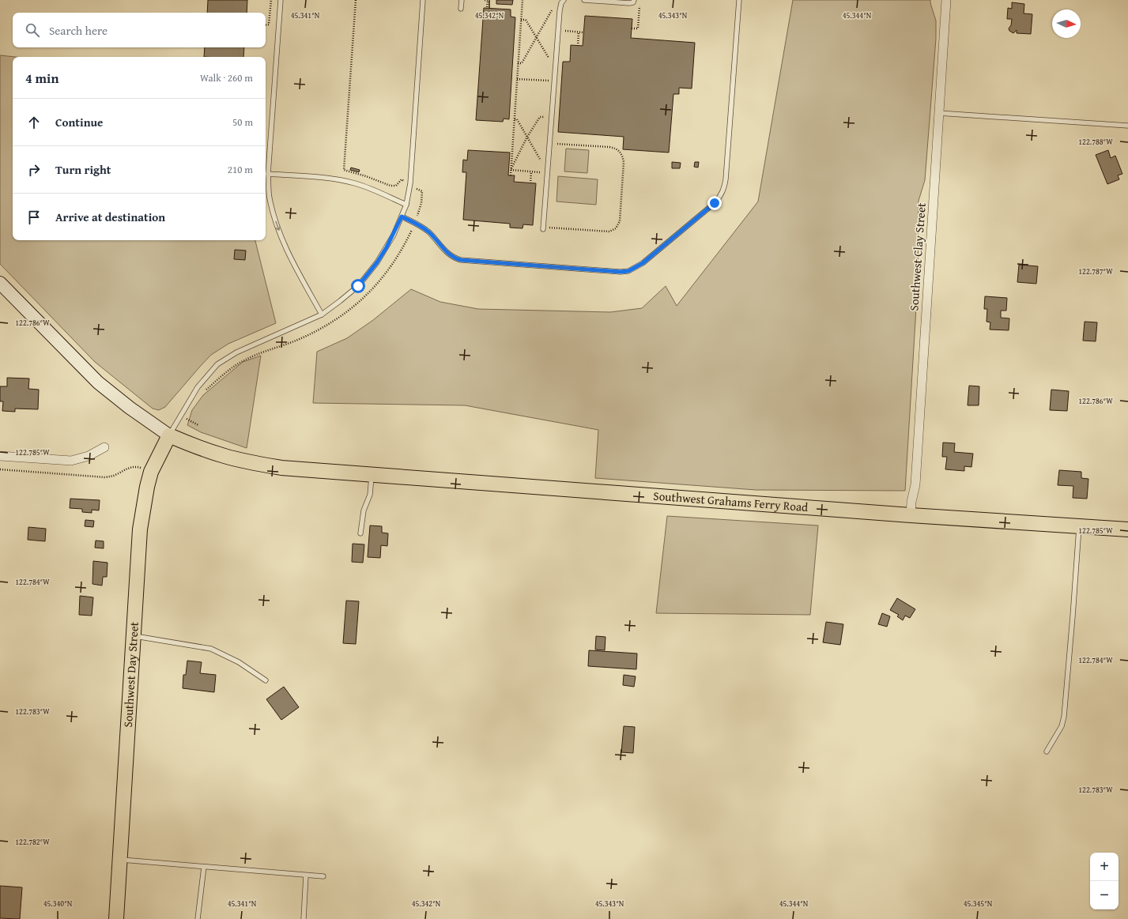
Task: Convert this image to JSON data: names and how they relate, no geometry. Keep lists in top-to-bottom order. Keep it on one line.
{"streets":{"main road":["Southwest Grahams Ferry Road","Southwest Day Street"],"street":["Southwest Clay Street"]},"crossings":[["Southwest Clay Street","Southwest Grahams Ferry Road"],["Southwest Grahams Ferry Road","Southwest Day Street"]],"north":"right","page":{"search":"Search here","heading":["4 min","Walk · 260 m"],"list":[["Continue","50 m"],["Turn right","210 m"],"Arrive at destination"],"map_buttons":["+","−"]},"coordinates":["45.341°N","45.342°N","45.343°N","45.344°N","122.788°W","122.787°W","122.786°W","122.785°W","122.784°W","122.783°W","122.782°W","45.340°N","45.345°N"]}
